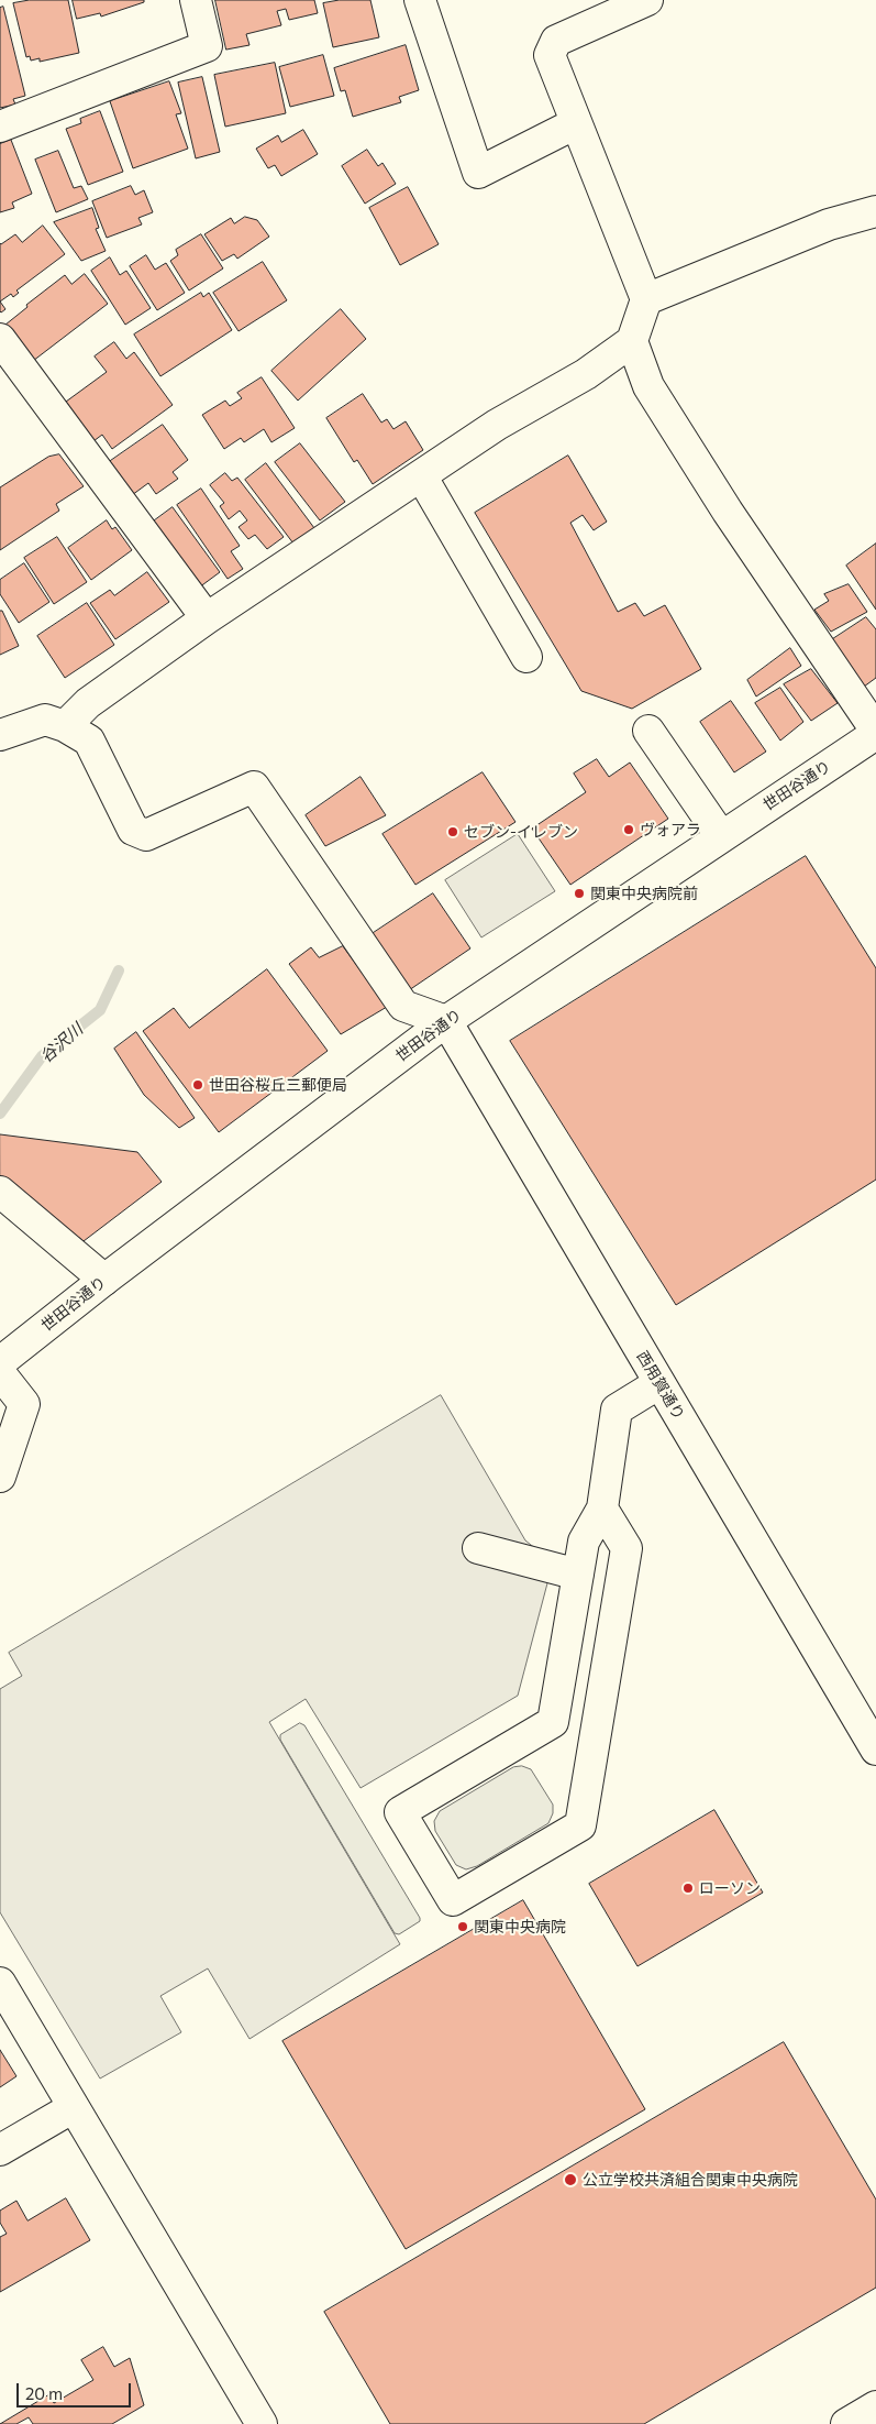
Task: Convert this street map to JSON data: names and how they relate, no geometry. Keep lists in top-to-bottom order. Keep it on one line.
{"streets":{"street":["世田谷通り","西用賀通り"]},"crossings":[["世田谷通り","西用賀通り"]],"water":["谷沢川"],"places":["ヴォアラ","セブン-イレブン","関東中央病院前","世田谷桜丘三郵便局","ローソン","関東中央病院","公立学校共済組合関東中央病院"],"scale_bar":"20 m"}
